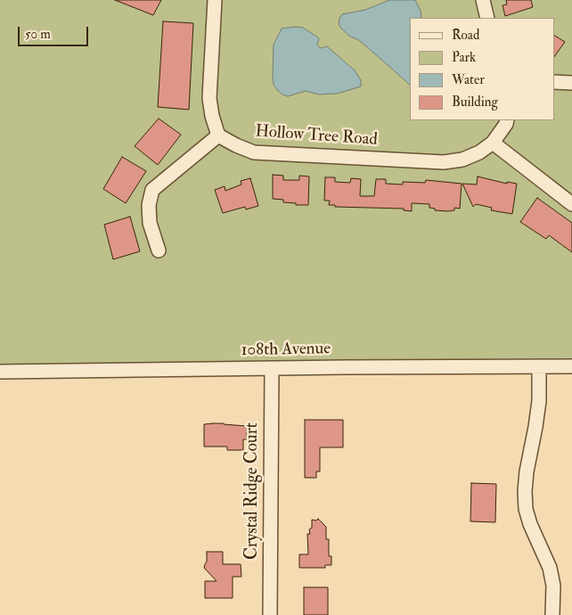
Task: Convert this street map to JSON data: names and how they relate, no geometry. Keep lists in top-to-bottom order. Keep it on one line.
{"streets":{"street":["Hollow Tree Road","108th Avenue","Crystal Ridge Court"]},"crossings":[["108th Avenue","Crystal Ridge Court"]],"legend":["Road","Park","Water","Building"],"scale_bar":"50 m"}
